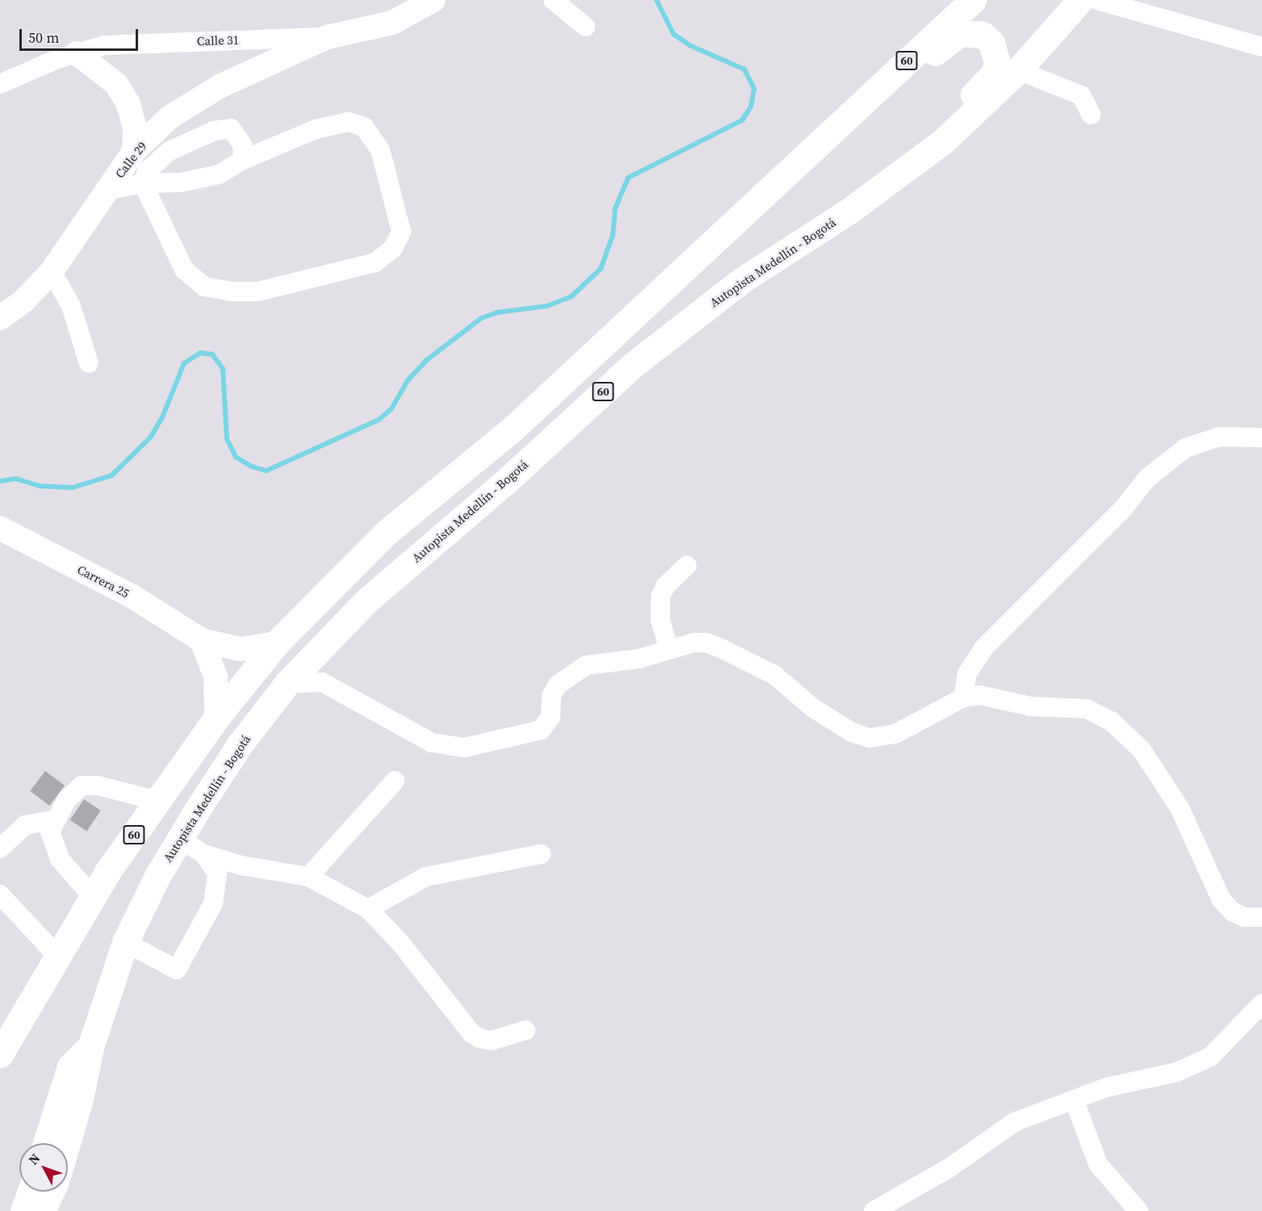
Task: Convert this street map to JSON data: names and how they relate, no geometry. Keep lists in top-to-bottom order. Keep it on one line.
{"streets":{"highway":["60","Autopista Medellín - Bogotá"],"main road":["Calle 29","Carrera 25"],"street":["Calle 31"]},"crossings":[["Calle 31","Calle 29"],["60","Carrera 25"]],"scale_bar":"50 m","north":"top left"}
